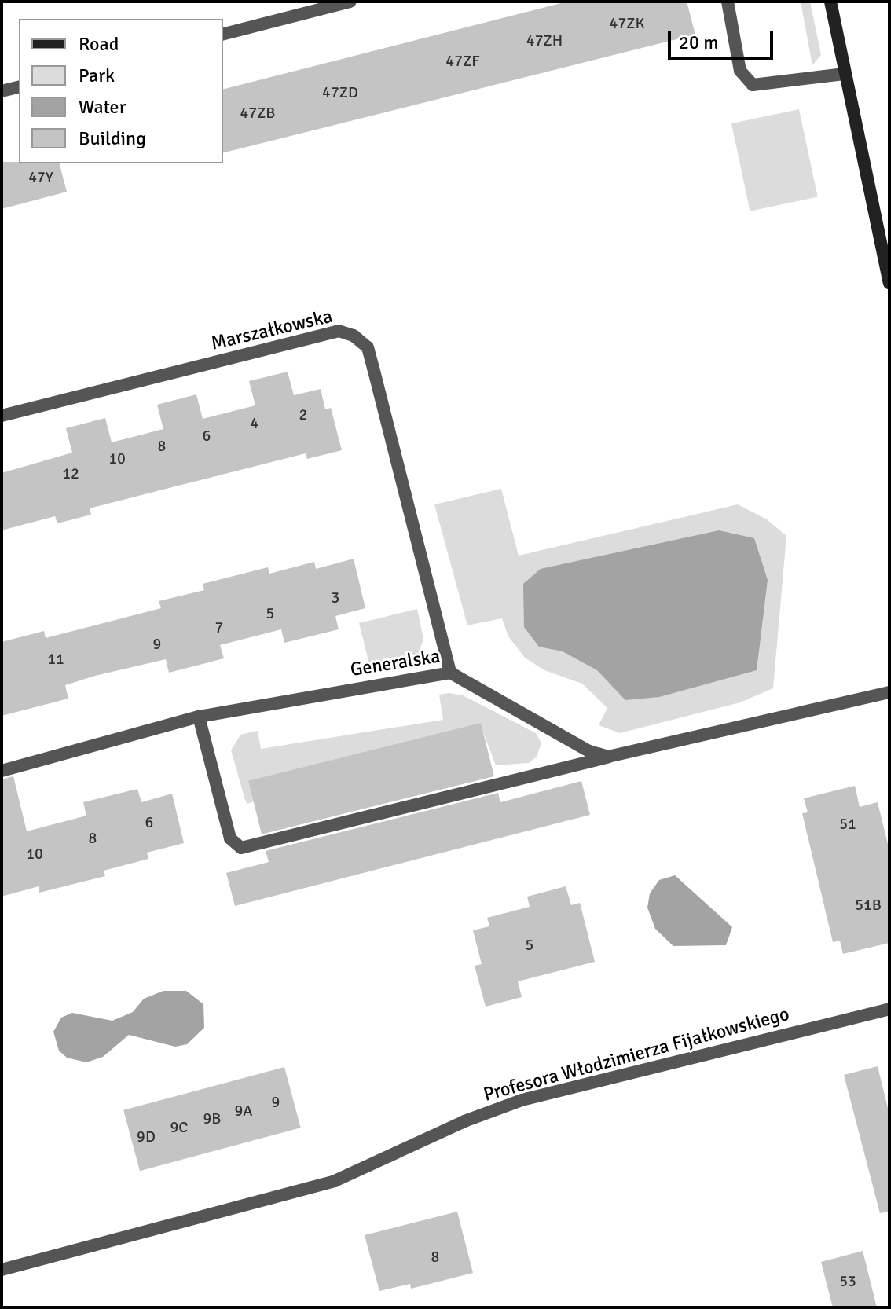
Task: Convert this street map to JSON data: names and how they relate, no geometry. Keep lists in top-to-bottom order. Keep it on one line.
{"streets":{"street":["Marszałkowska","Generalska","Profesora Włodzimierza Fijałkowskiego"]},"crossings":[["Marszałkowska","Generalska"]],"house_numbers":["47ZK","47ZH","47ZF","47ZD","47ZB","47Y","2","4","6","8","10","12","3","5","7","9","11","6","51","8","10","51B","5","9","9A","9B","9C","9D","8","53"],"legend":["Road","Park","Water","Building"],"scale_bar":"20 m"}
